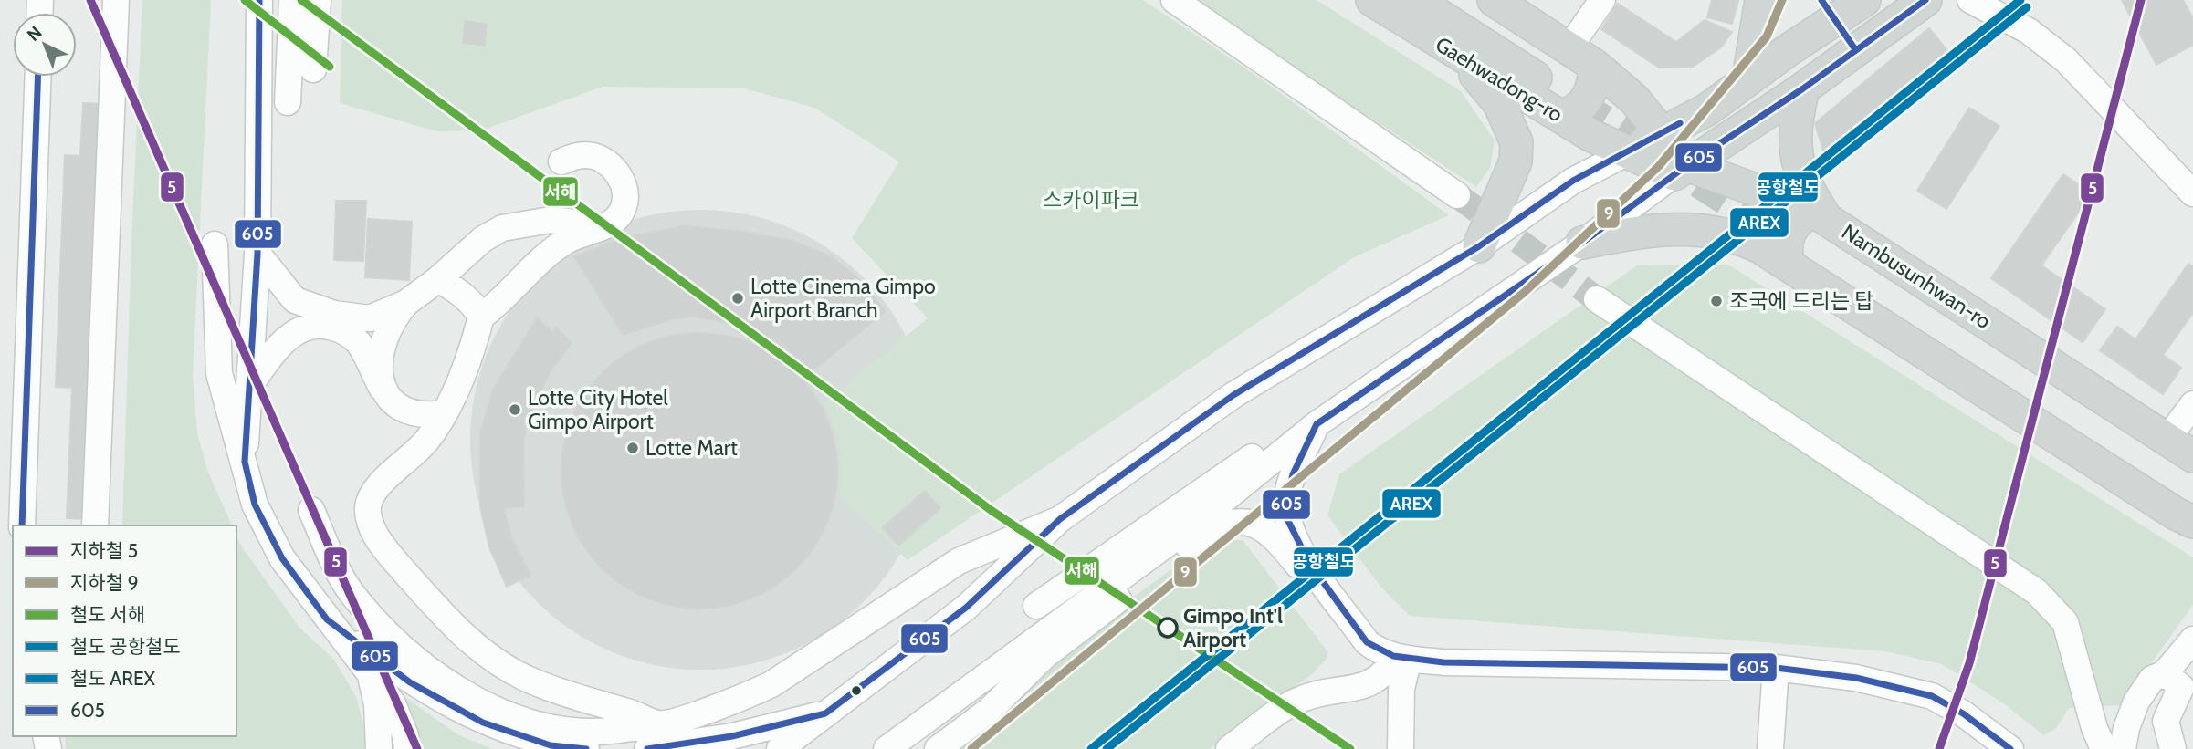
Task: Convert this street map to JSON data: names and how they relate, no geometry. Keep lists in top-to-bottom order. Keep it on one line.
{"streets":{"main road":["Gaehwadong-ro","Nambusunhwan-ro"]},"crossings":[["Gaehwadong-ro","Nambusunhwan-ro"]],"parks":["스카이파크"],"places":["Lotte Cinema Gimpo Airport Branch","조국에 드리는 탑","Lotte City Hotel Gimpo Airport","Lotte Mart","Gimpo Int'l Airport"],"lines":["metro line 5","metro line 9","rail line 서해","rail line 공항철도","transit line 605","rail line AREX"],"legend":["지하철 5","지하철 9","철도 서해","철도 공항철도","철도 AREX","605"],"north":"top left"}
